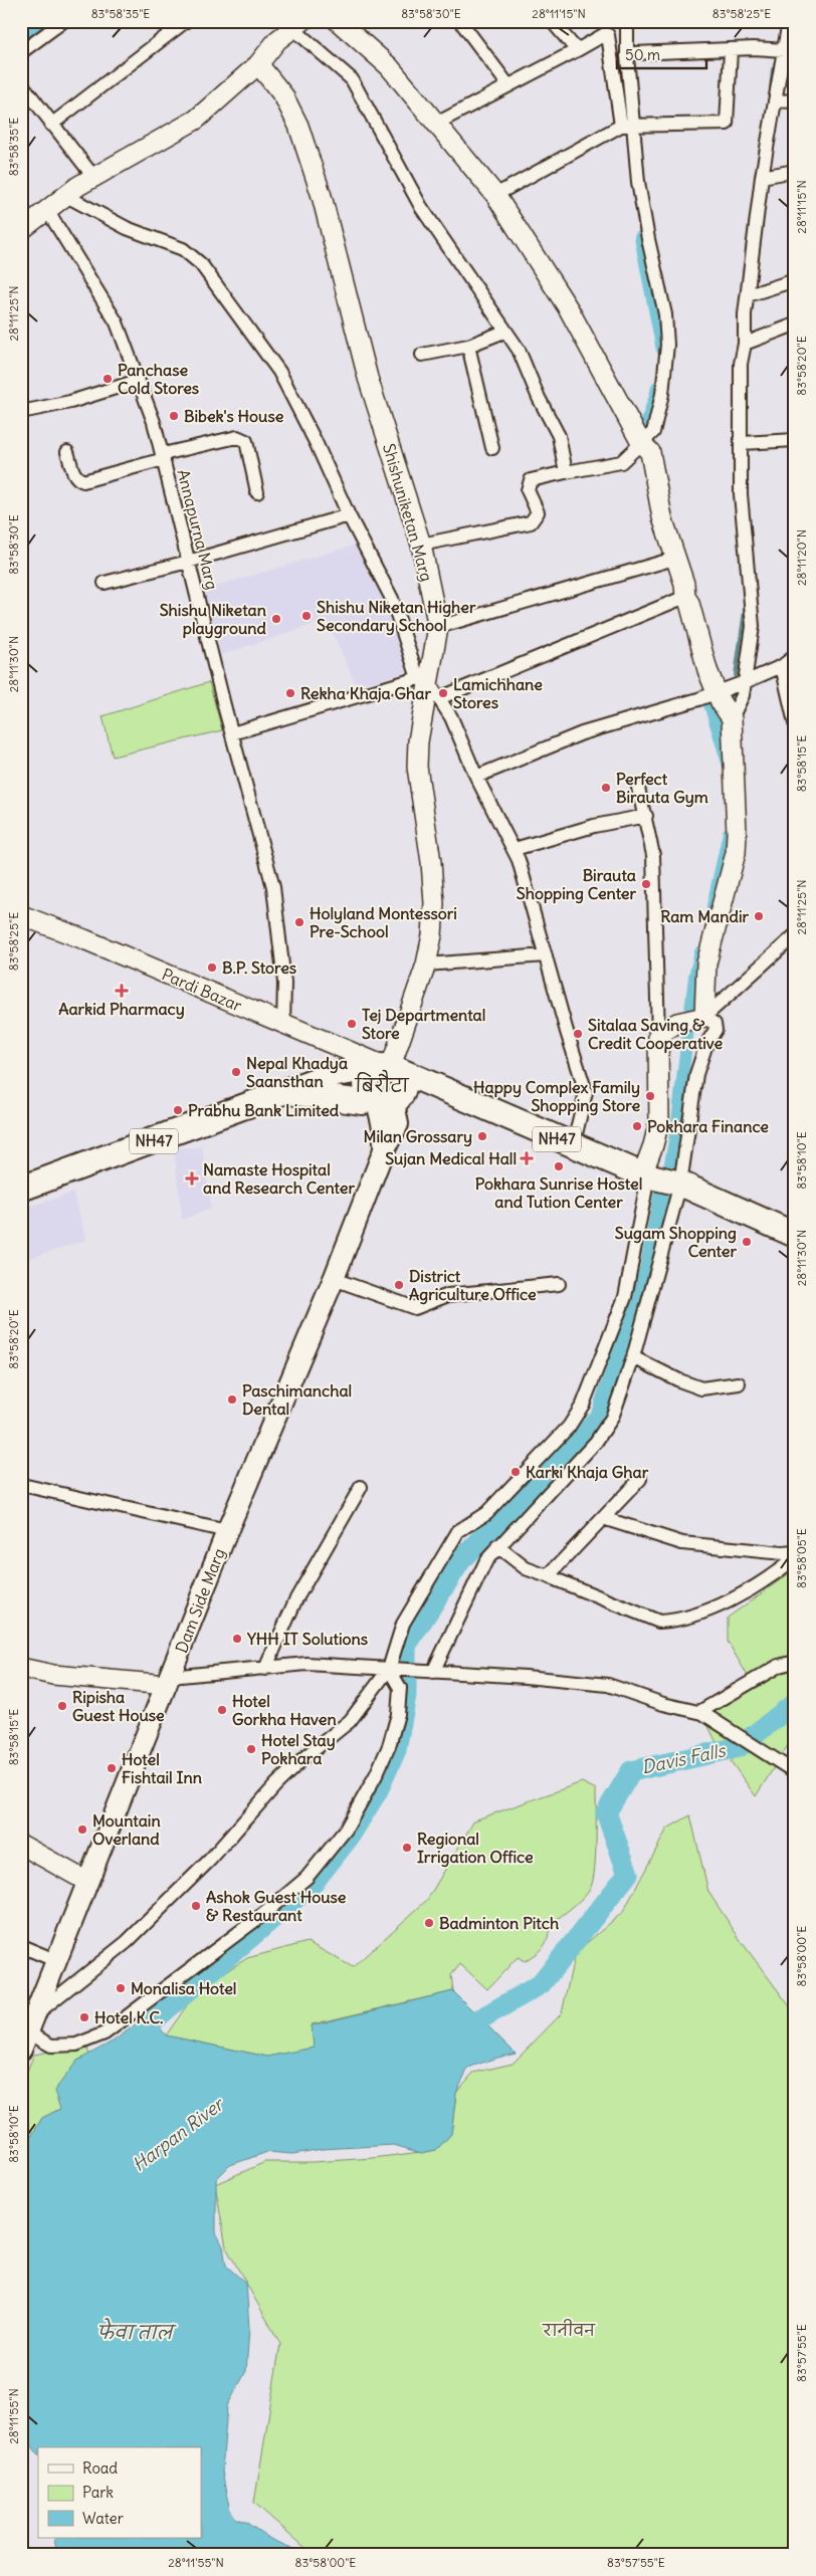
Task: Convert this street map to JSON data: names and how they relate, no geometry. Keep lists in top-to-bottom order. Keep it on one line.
{"streets":{"highway":["NH47"],"main road":["Dam Side Marg"],"street":["Shishuniketan Marg","Annapurna Marg","Pardi Bazar"]},"crossings":[["Shishuniketan Marg","Pardi Bazar"],["Shishuniketan Marg","NH47"],["Shishuniketan Marg","Dam Side Marg"],["Annapurna Marg","Pardi Bazar"],["Pardi Bazar","NH47"],["Pardi Bazar","Dam Side Marg"],["NH47","Dam Side Marg"]],"districts":["बिरौटा"],"water":["Davis Falls","Harpan River","फेवा ताल"],"parks":["रानीवन"],"places":{"other":["Panchase Cold Stores","Bibek's House","Shishu Niketan Higher Secondary School","Shishu Niketan playground","Rekha Khaja Ghar","Lamichhane Stores","Perfect Birauta Gym","Birauta Shopping Center","Ram Mandir","Holyland Montessori Pre-School","B.P. Stores","Tej Departmental Store","Sitalaa Saving & Credit Cooperative","Nepal Khadya Saansthan","Happy Complex Family Shopping Store","Prabhu Bank Limited","Pokhara Finance","Milan Grossary","Pokhara Sunrise Hostel and Tution Center","Sugam Shopping Center","District Agriculture Office","Paschimanchal Dental","Karki Khaja Ghar","YHH IT Solutions","Ripisha Guest House","Hotel Gorkha Haven","Hotel Stay Pokhara","Hotel Fishtail Inn","Mountain Overland","Regional Irrigation Office","Ashok Guest House & Restaurant","Badminton Pitch","Monalisa Hotel","Hotel K.C."],"health":["Aarkid Pharmacy","Sujan Medical Hall","Namaste Hospital and Research Center"]},"legend":["Road","Park","Water"],"scale_bar":"50 m","coordinates":["83°58'35\"E","83°58'30\"E","28°11'15\"N","83°58'25\"E","28°11'25\"N","83°58'20\"E","28°11'20\"N","28°11'30\"N","83°58'15\"E","83°58'10\"E","83°58'05\"E","83°58'00\"E","83°57'55\"E","28°11'55\"N"]}
